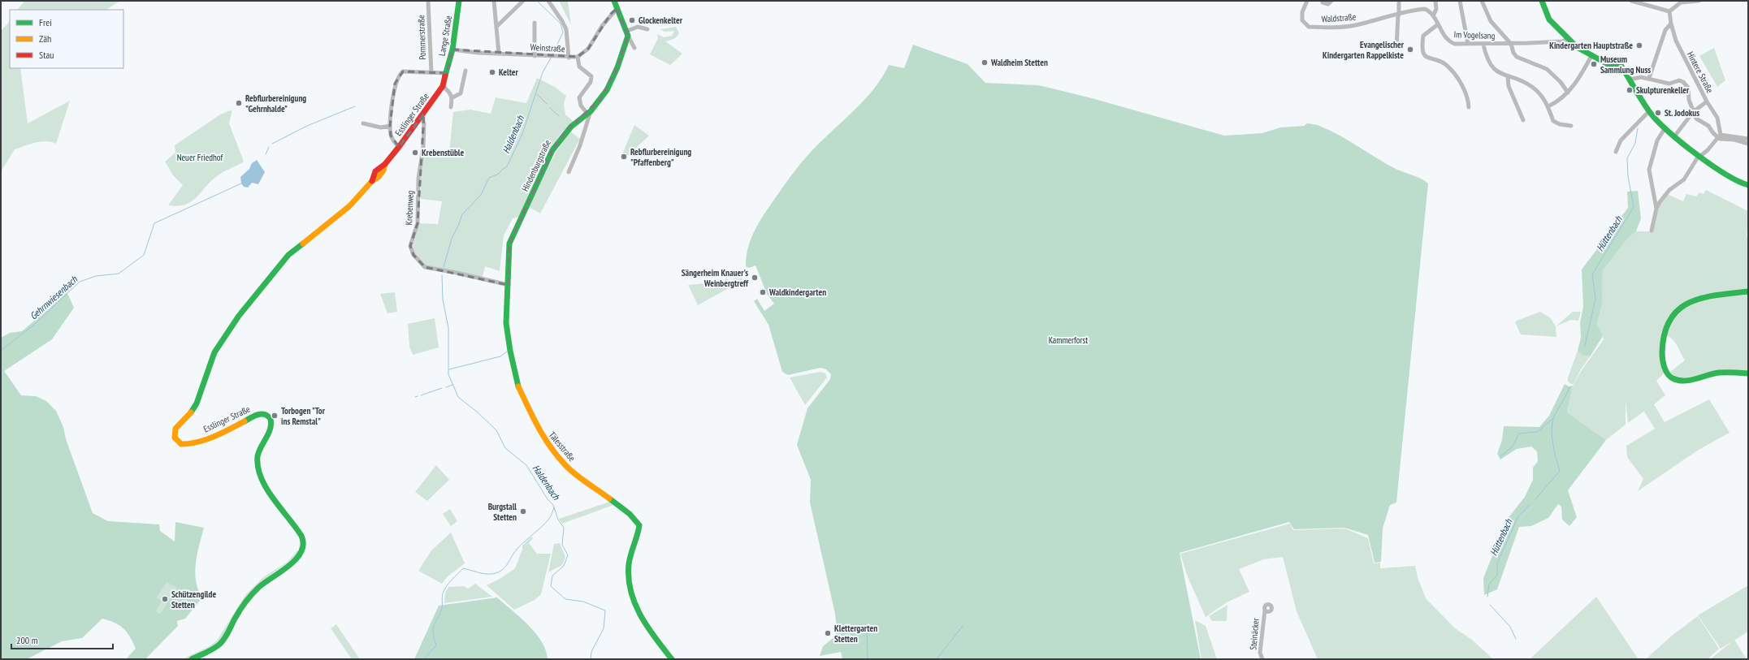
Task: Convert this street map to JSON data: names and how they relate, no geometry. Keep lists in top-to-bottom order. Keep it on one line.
{"streets":{"main road":["Lange Straße","Esslinger Straße","Hindenburgstraße","Tälesstraße"],"street":["Waldstraße","Im Vogelsang","Pommerstraße","Weinstraße","Hintere Straße","Krebenweg","Steinäcker"]},"crossings":[["Lange Straße","Weinstraße"],["Lange Straße","Esslinger Straße"],["Esslinger Straße","Krebenweg"],["Hindenburgstraße","Tälesstraße"],["Krebenweg","Tälesstraße"]],"water":["Haldenbach","Hüttenbach","Gehrnwiesenbach"],"parks":["Neuer Friedhof","Kammerforst"],"places":["Glockenkelter","Kindergarten Hauptstraße","Evangelischer Kindergarten Rappelkiste","Waldheim Stetten","Museum Sammlung Nuss","Kelter","Skulpturenkeller","Rebflurbereinigung \"Gehrnhalde\"","St. Jodokus","Krebenstüble","Rebflurbereinigung \"Pfaffenberg\"","Sängerheim Knauer's Weinbergtreff","Waldkindergarten","Torbogen \"Tor ins Remstal\"","Burgstall Stetten","Schützengilde Stetten","Klettergarten Stetten"],"legend":["Frei","Zäh","Stau"],"scale_bar":"200 m"}
